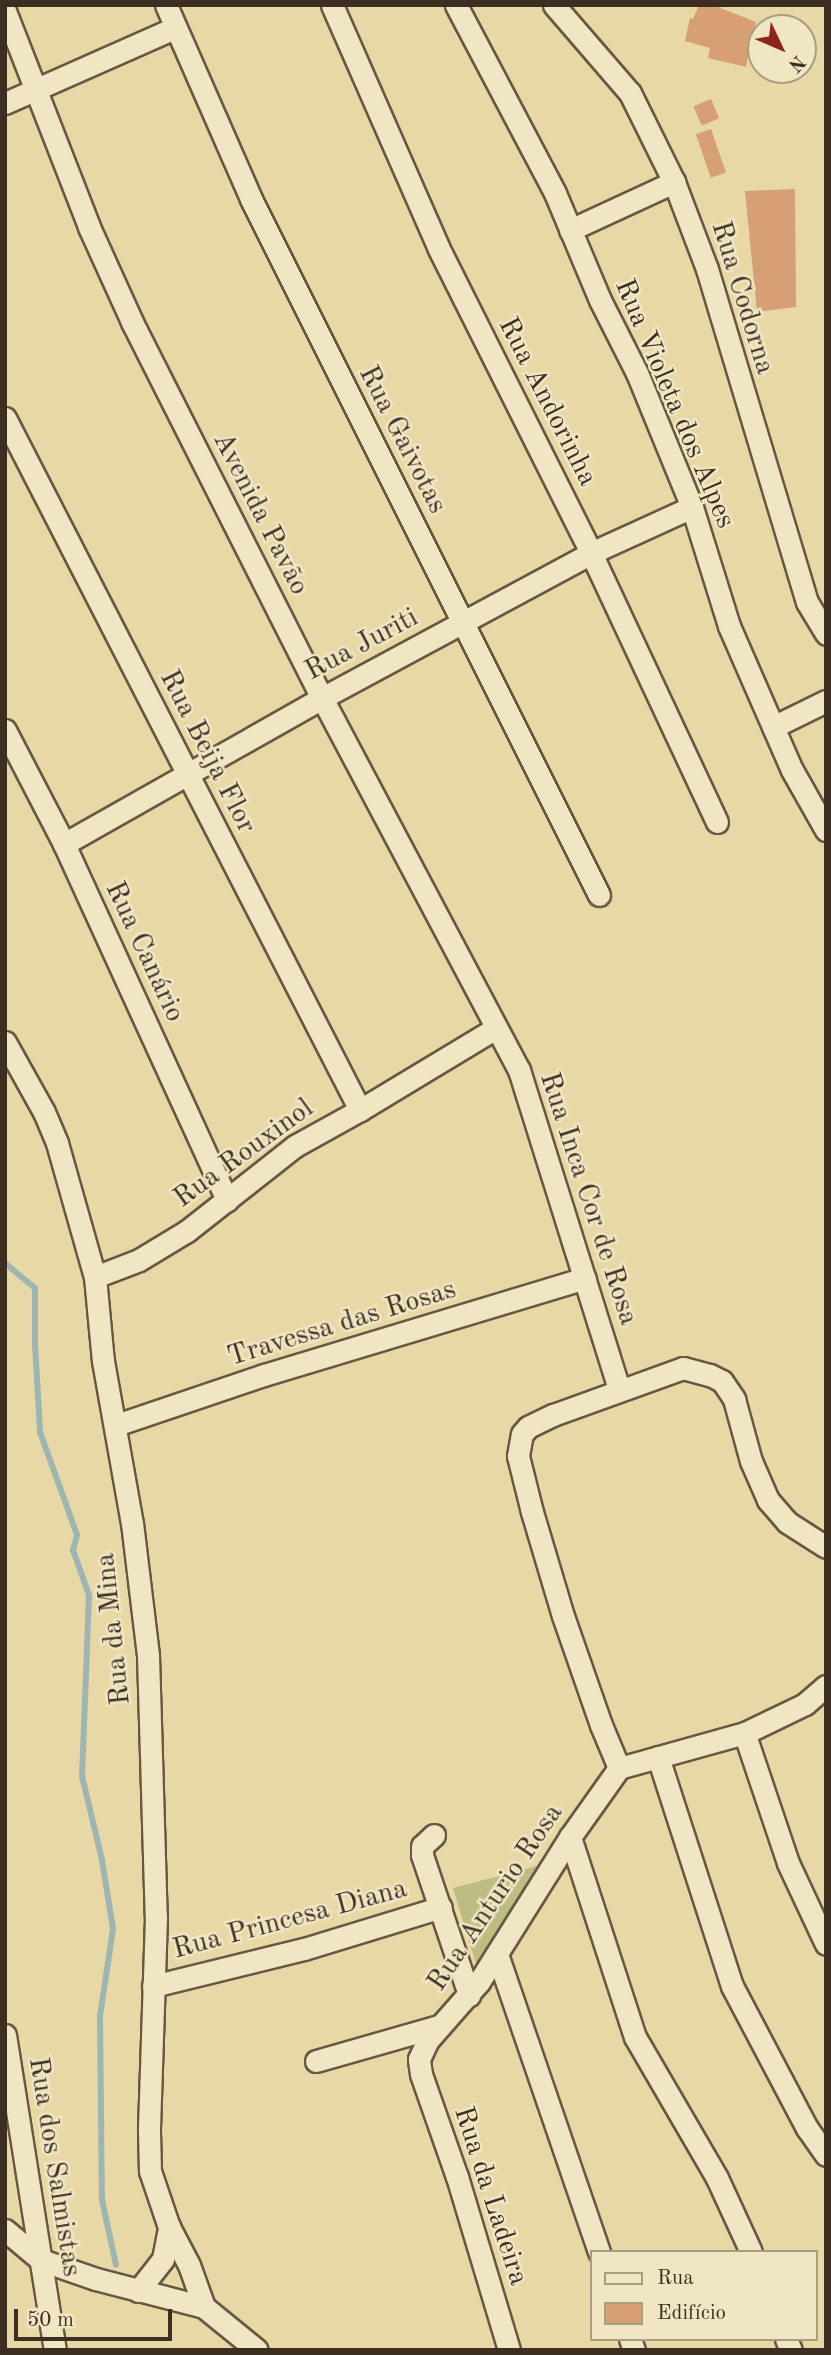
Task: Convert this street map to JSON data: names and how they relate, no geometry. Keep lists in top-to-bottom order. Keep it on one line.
{"streets":{"street":["Rua Codorna","Rua Andorinha","Rua Violeta dos Alpes","Rua Gaivotas","Avenida Pavão","Rua Juriti","Rua Beija Flor","Rua Canário","Rua Rouxinol","Rua Inca Cor de Rosa","Travessa das Rosas","Rua da Mina","Rua Anturio Rosa","Rua Princesa Diana","Rua dos Salmistas","Rua da Ladeira"]},"crossings":[["Rua Andorinha","Rua Juriti"],["Rua Violeta dos Alpes","Rua Juriti"],["Rua Gaivotas","Rua Juriti"],["Avenida Pavão","Rua Juriti"],["Avenida Pavão","Rua Rouxinol"],["Avenida Pavão","Rua Inca Cor de Rosa"],["Rua Juriti","Rua Beija Flor"],["Rua Juriti","Rua Canário"],["Rua Beija Flor","Rua Rouxinol"],["Rua Canário","Rua Rouxinol"],["Rua Rouxinol","Rua Inca Cor de Rosa"],["Rua Rouxinol","Rua da Mina"],["Rua Inca Cor de Rosa","Travessa das Rosas"],["Travessa das Rosas","Rua da Mina"],["Rua da Mina","Rua Princesa Diana"],["Rua Anturio Rosa","Rua da Ladeira"]],"legend":["Rua","Edifício"],"scale_bar":"50 m","north":"bottom right"}
